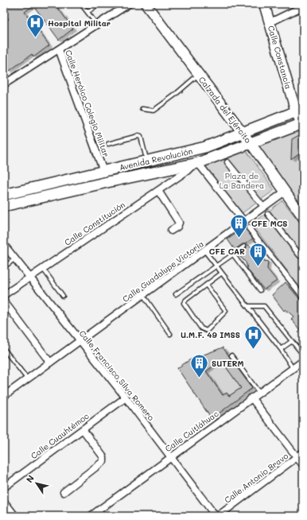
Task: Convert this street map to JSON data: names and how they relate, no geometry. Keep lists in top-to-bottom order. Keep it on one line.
{"streets":{"main road":["Calle Constancia","Calzada del Ejército","Avenida Revolución"],"street":["Calle Heróico Colegio Militar","Calle Constitución","Calle Guadalupe Victoria","Calle Francisco Silva Romero","Calle Cuitláhuac","Calle Cuauhtémoc","Calle Antonio Bravo"]},"crossings":[["Calle Constancia","Avenida Revolución"],["Calle Heróico Colegio Militar","Avenida Revolución"],["Calzada del Ejército","Avenida Revolución"],["Calzada del Ejército","Calle Guadalupe Victoria"],["Avenida Revolución","Calle Constitución"],["Calle Constitución","Calle Francisco Silva Romero"],["Calle Guadalupe Victoria","Calle Francisco Silva Romero"],["Calle Francisco Silva Romero","Calle Cuitláhuac"],["Calle Francisco Silva Romero","Calle Cuauhtémoc"]],"parks":["Plaza de La Bandera"],"places":{"hospital":["Hospital Militar","U.M.F. 49 IMSS"],"building":["CFE MCS","CFE CAR","SUTERM"]},"north":"top left"}
